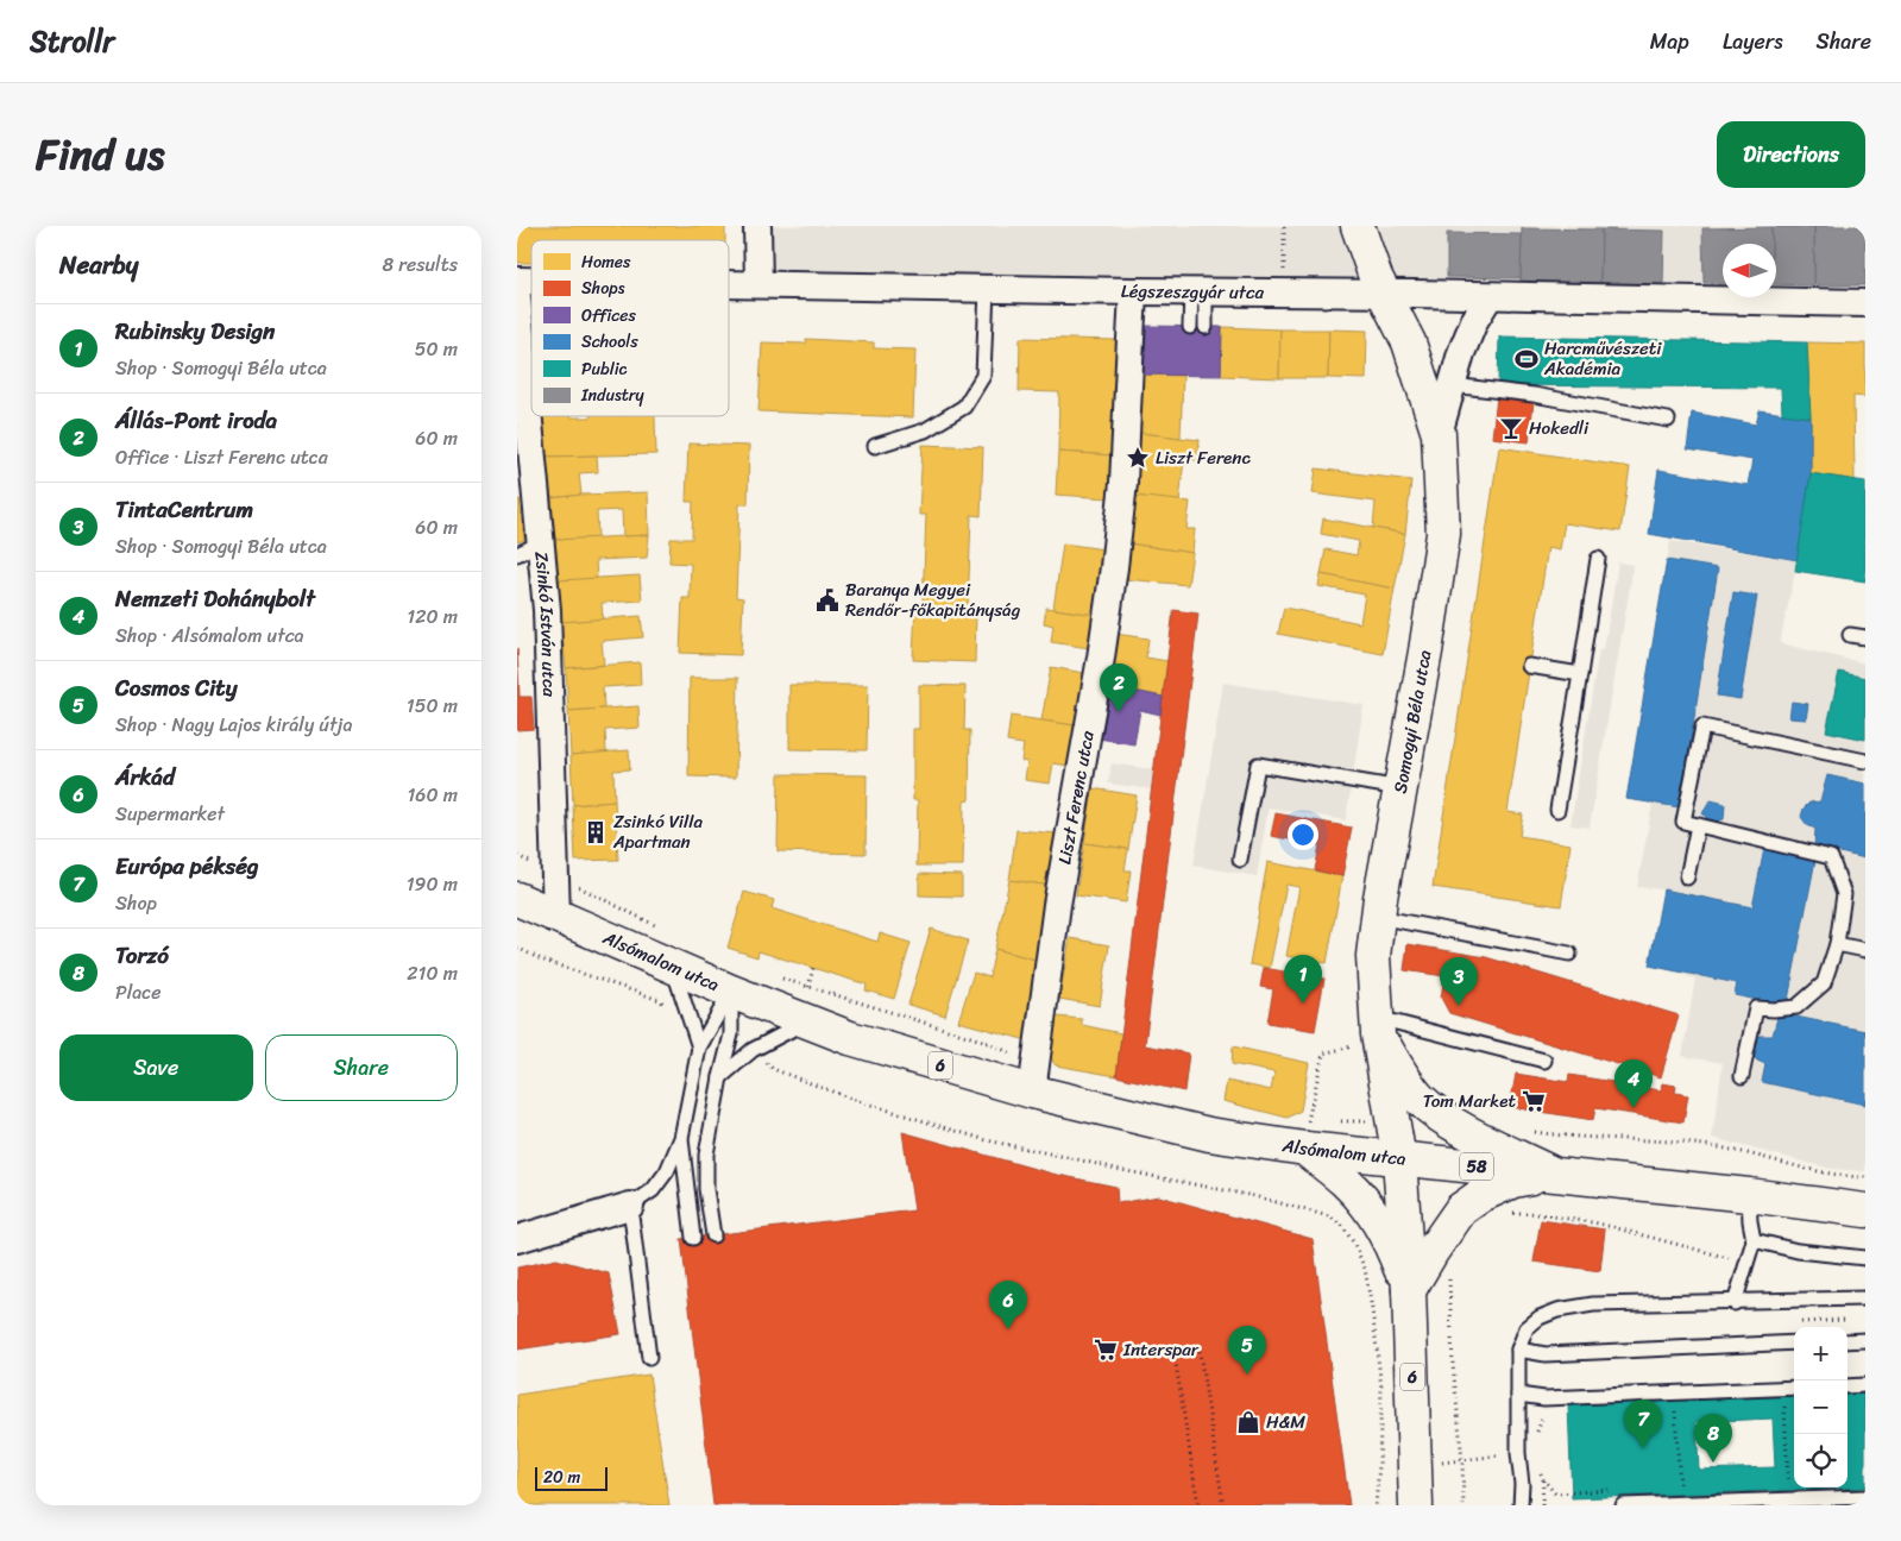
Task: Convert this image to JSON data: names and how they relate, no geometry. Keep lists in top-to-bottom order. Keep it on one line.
{"streets":{"main road":["Somogyi Béla utca","Alsómalom utca","6","58"],"street":["Légszeszgyár utca","Zsinkó István utca","Liszt Ferenc utca"]},"crossings":[["Légszeszgyár utca","Somogyi Béla utca"],["Légszeszgyár utca","Liszt Ferenc utca"],["Zsinkó István utca","Alsómalom utca"],["Somogyi Béla utca","Alsómalom utca"],["Somogyi Béla utca","6"],["Liszt Ferenc utca","Alsómalom utca"],["Alsómalom utca","6"]],"places":{"sports":["Harcművészeti Akadémia"],"bar":["Hokedli"],"place":["Liszt Ferenc"],"public building":["Baranya Megyei Rendőr-főkapitányság"],"building":["Zsinkó Villa Apartman"],"supermarket":["Tom Market","Interspar"],"shop":["H&M"]},"legend":["Homes","Shops","Offices","Schools","Public","Industry"],"scale_bar":"20 m","north":"left","page":{"header":"Strollr","nav":["Map","Layers","Share"],"title":"Find us","buttons":["Directions",["Save","Share"]],"heading":["Nearby","8 results"],"list":[{"mark":"1","name":"Rubinsky Design","note":"Shop · Somogyi Béla utca","value":"50 m"},{"mark":"2","name":"Állás-Pont iroda","note":"Office · Liszt Ferenc utca","value":"60 m"},{"mark":"3","name":"TintaCentrum","note":"Shop · Somogyi Béla utca","value":"60 m"},{"mark":"4","name":"Nemzeti Dohánybolt","note":"Shop · Alsómalom utca","value":"120 m"},{"mark":"5","name":"Cosmos City","note":"Shop · Nagy Lajos király útja","value":"150 m"},{"mark":"6","name":"Árkád","note":"Supermarket","value":"160 m"},{"mark":"7","name":"Európa pékség","note":"Shop","value":"190 m"},{"mark":"8","name":"Torzó","note":"Place","value":"210 m"}],"pins":["2","1","3","4","6","5","7","8"],"map_buttons":["+","−"],"scale":"20 m"}}
